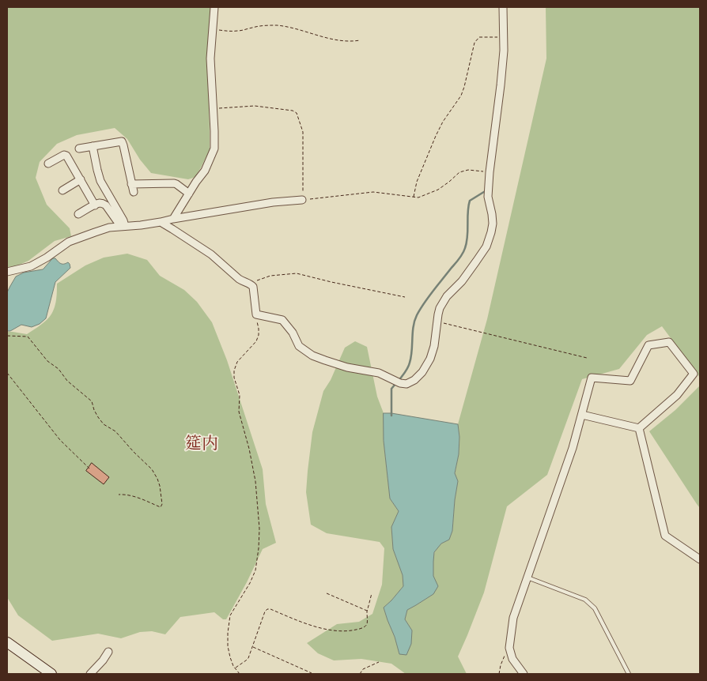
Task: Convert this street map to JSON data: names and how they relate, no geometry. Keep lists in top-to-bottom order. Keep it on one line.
{"districts":["筵内"]}
